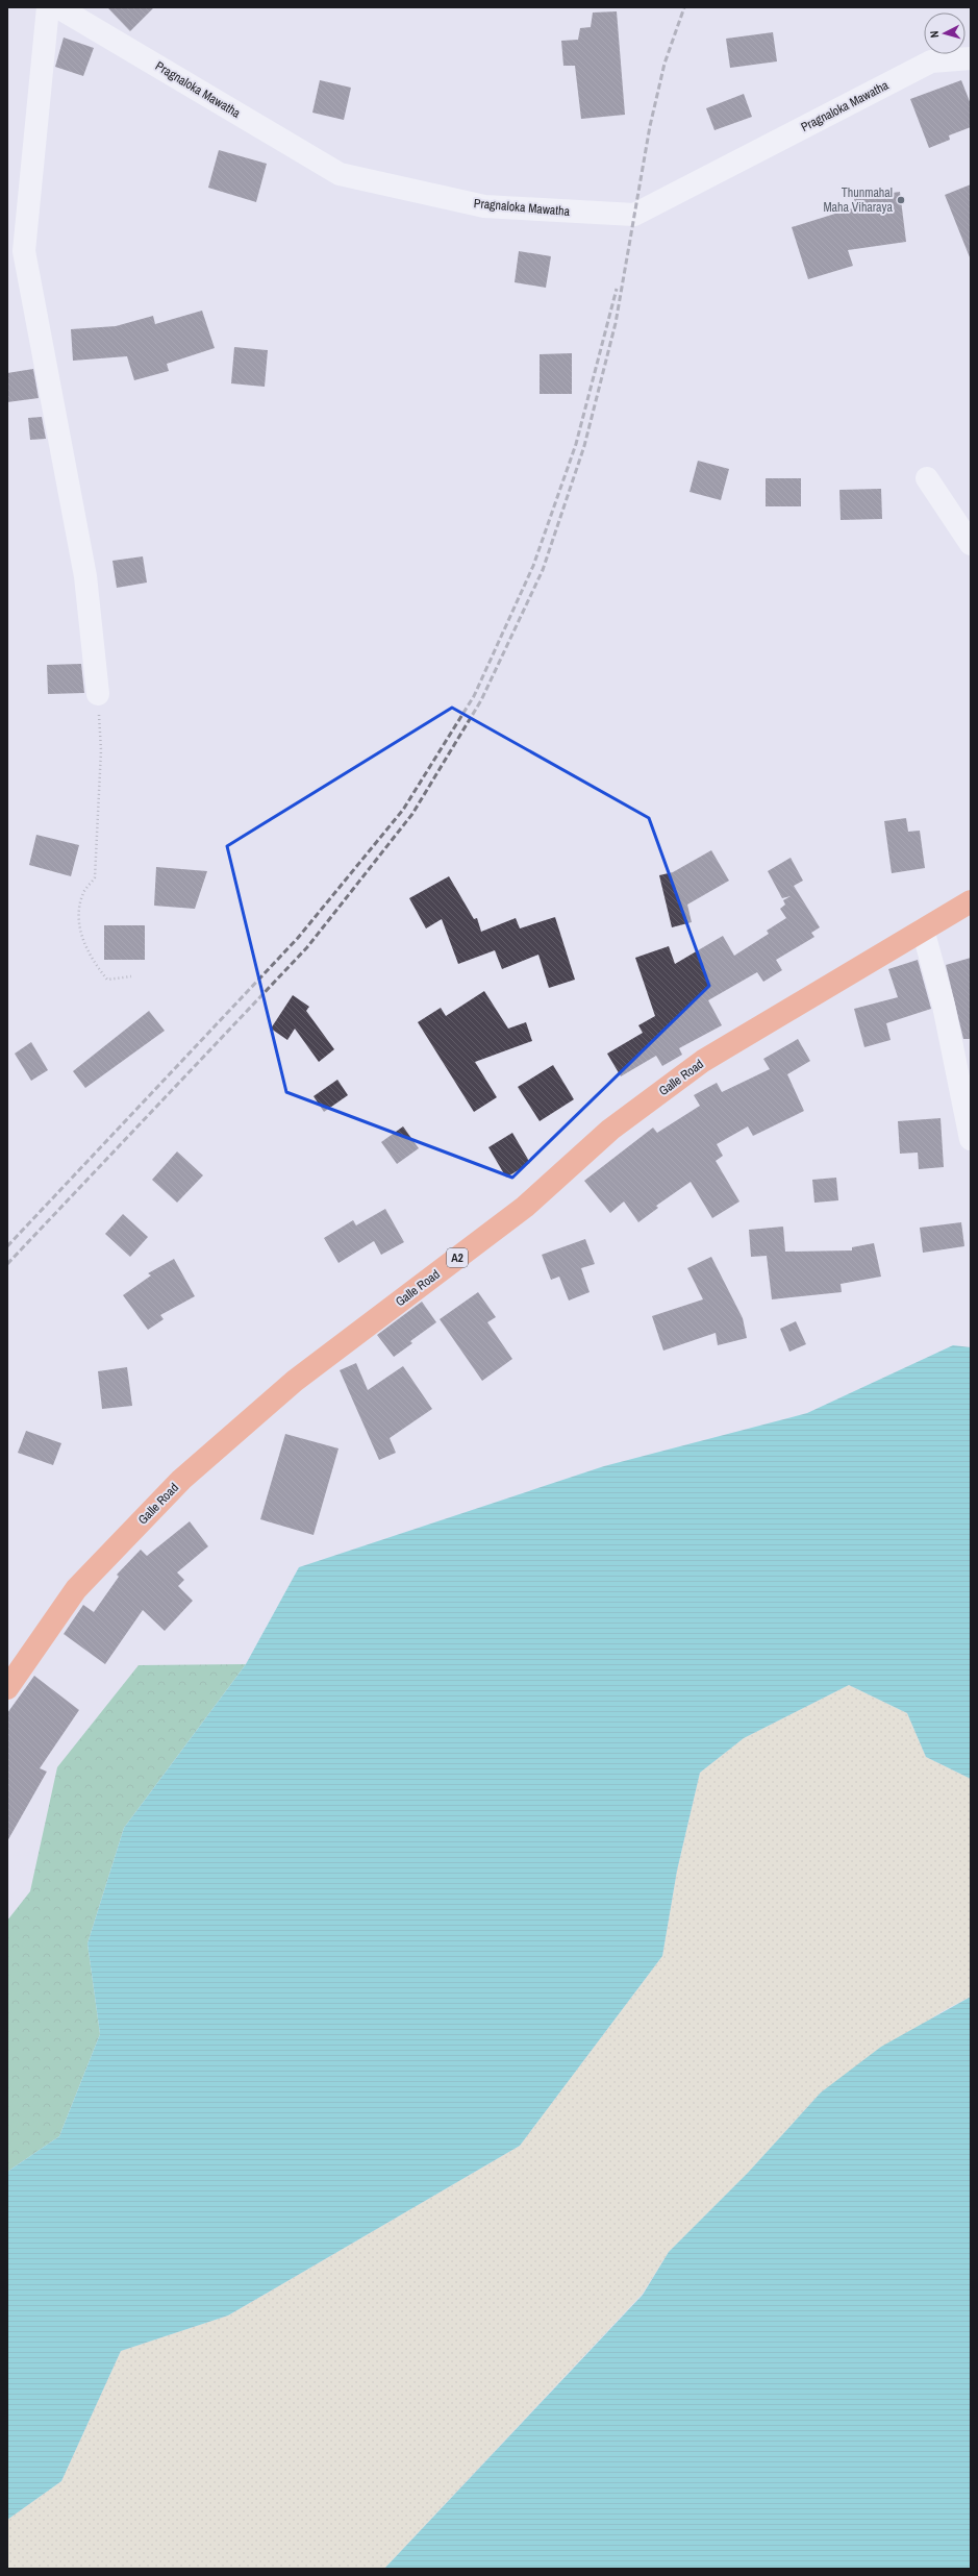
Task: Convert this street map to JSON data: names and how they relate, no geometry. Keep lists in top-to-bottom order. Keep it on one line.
{"streets":{"highway":["Galle Road","A2"],"street":["Pragnaloka Mawatha"]},"places":["Thunmahal Maha Viharaya"],"north":"left"}
